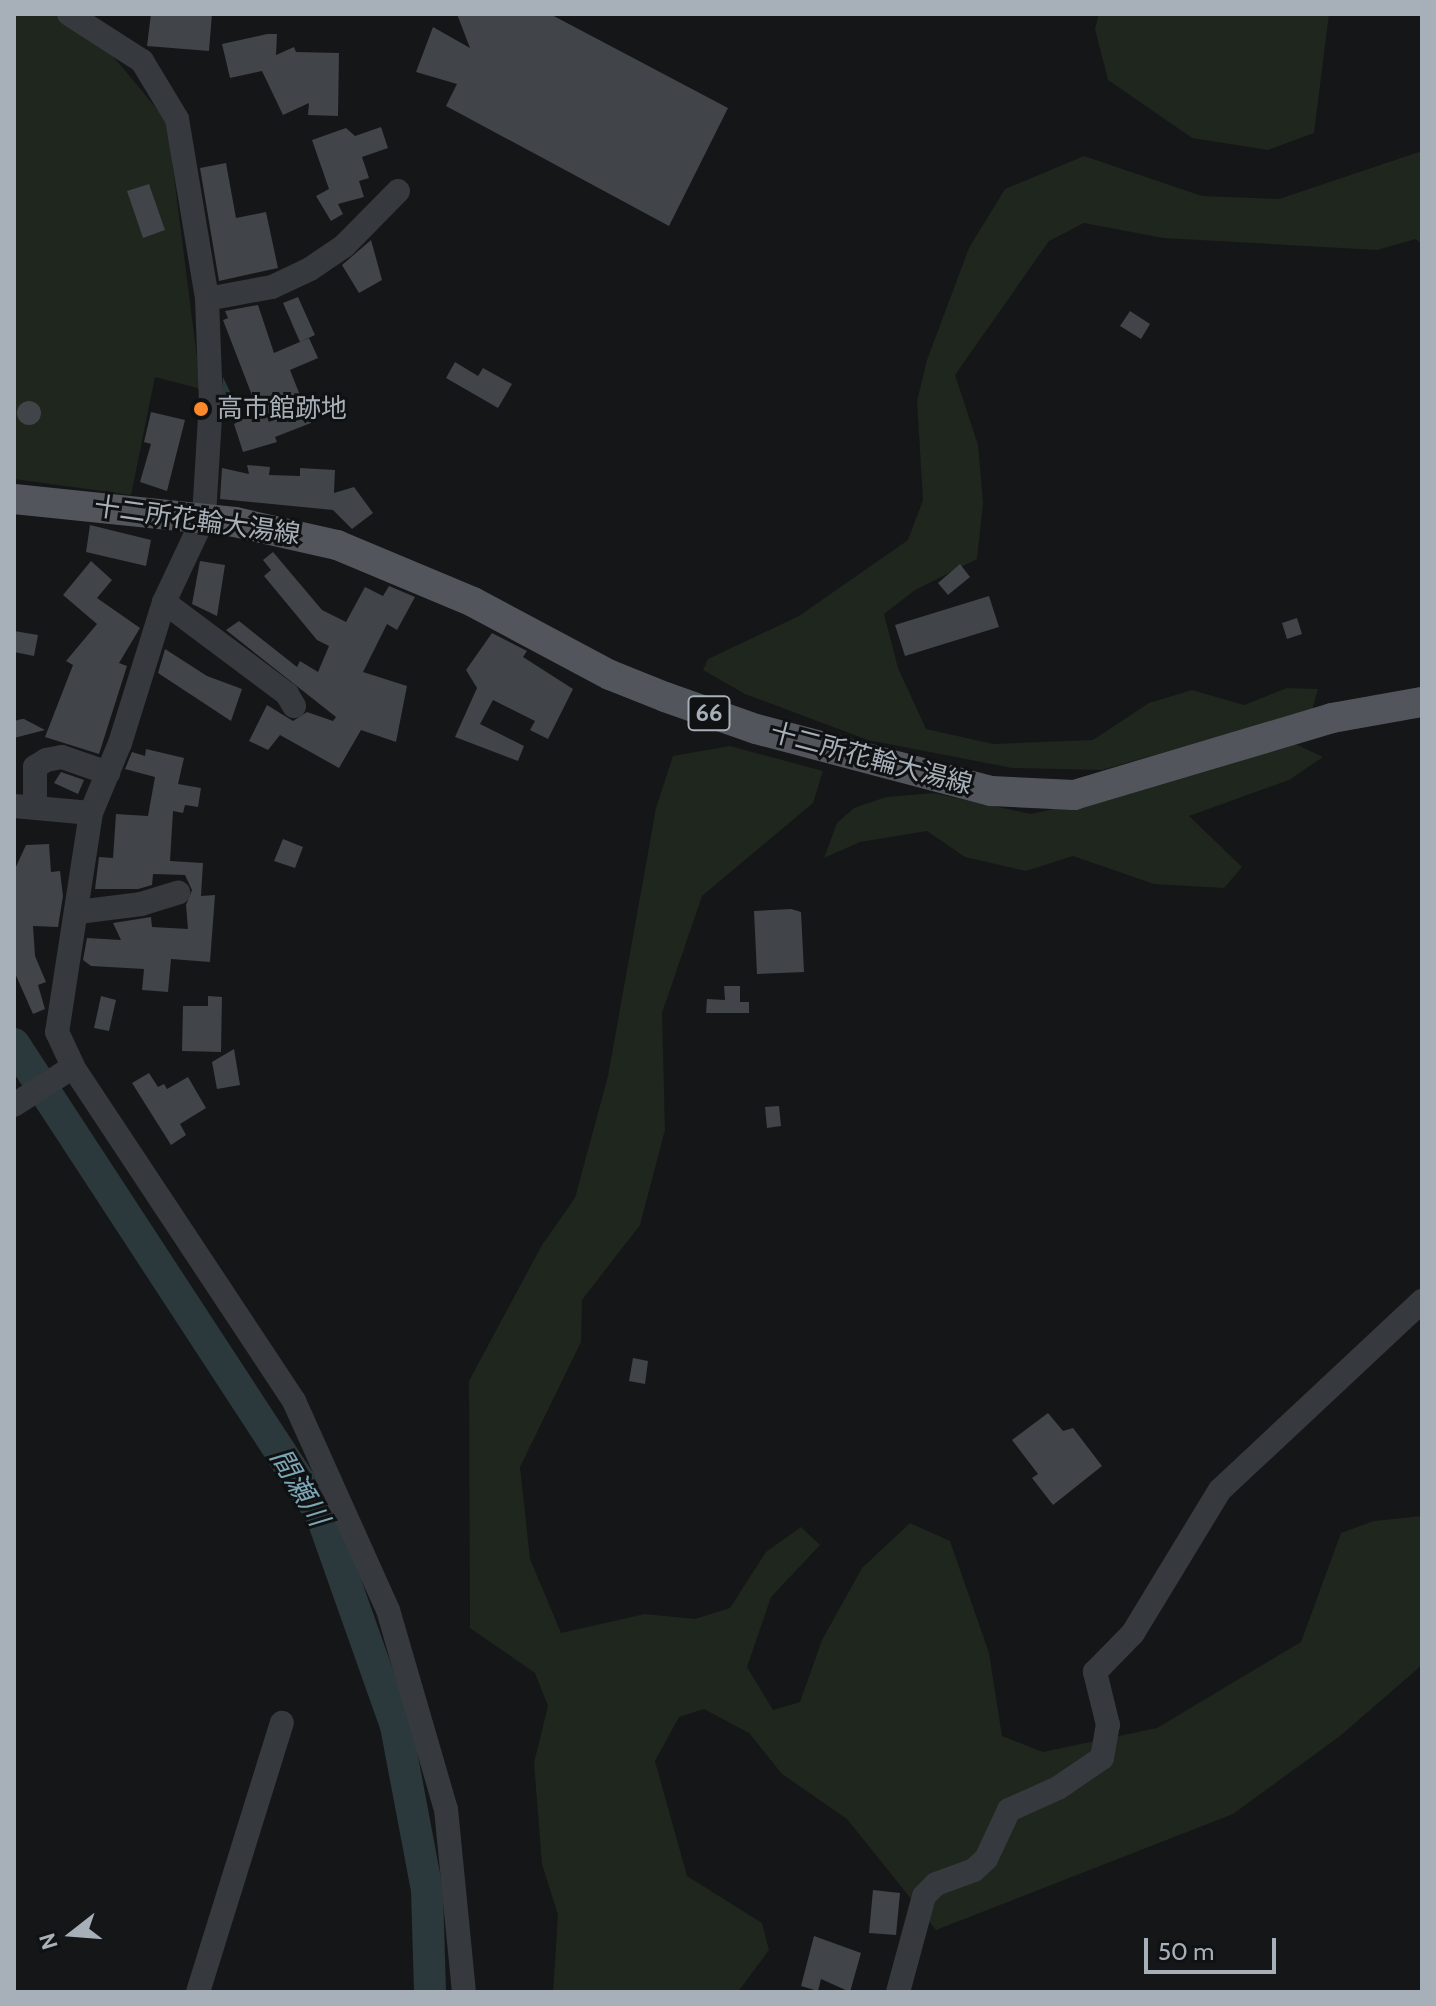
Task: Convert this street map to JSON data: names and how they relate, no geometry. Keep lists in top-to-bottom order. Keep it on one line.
{"streets":{"main road":["十二所花輪大湯線","66"]},"water":["間瀬川"],"places":["高市館跡地"],"scale_bar":"50 m","north":"left"}
